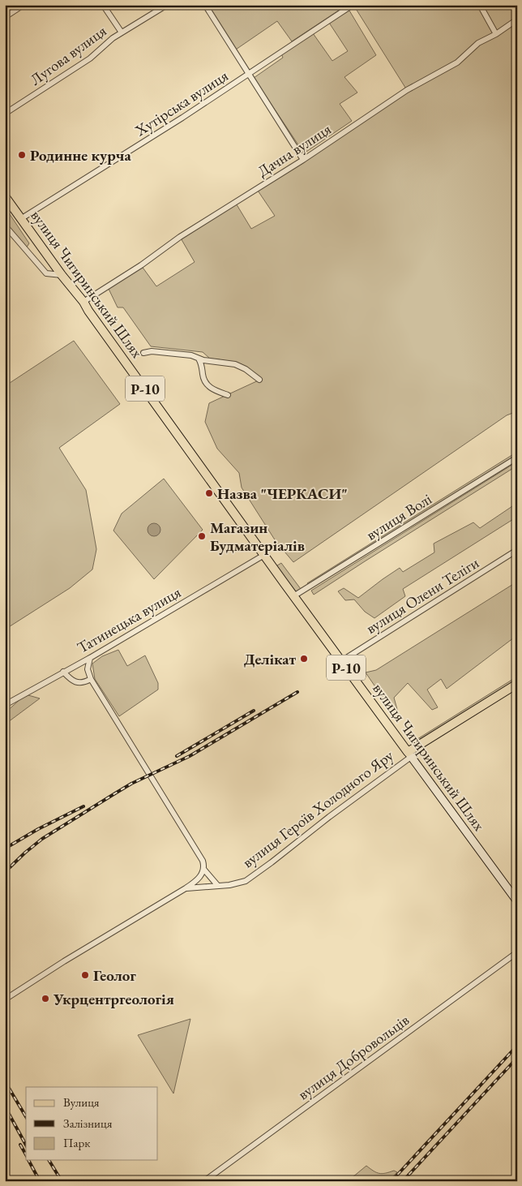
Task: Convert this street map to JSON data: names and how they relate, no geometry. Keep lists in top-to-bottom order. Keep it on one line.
{"streets":{"main road":["вулиця Чигиринський Шлях","Р-10","вулиця Героїв Холодного Яру"],"street":["Лугова вулиця","Хутірська вулиця","Дачна вулиця","вулиця Волі","вулиця Олени Теліги","Татинецька вулиця","вулиця Добровольців"]},"crossings":[["Хутірська вулиця","вулиця Чигиринський Шлях"],["Дачна вулиця","вулиця Чигиринський Шлях"],["вулиця Чигиринський Шлях","вулиця Волі"],["вулиця Чигиринський Шлях","вулиця Олени Теліги"],["вулиця Чигиринський Шлях","Татинецька вулиця"],["вулиця Чигиринський Шлях","вулиця Героїв Холодного Яру"]],"places":["Родинне курча","Назва \"ЧЕРКАСИ\"","Магазин Будматеріалів","Делікат","Геолог","Укрцентргеологія"],"legend":["Вулиця","Залізниця","Парк"]}
